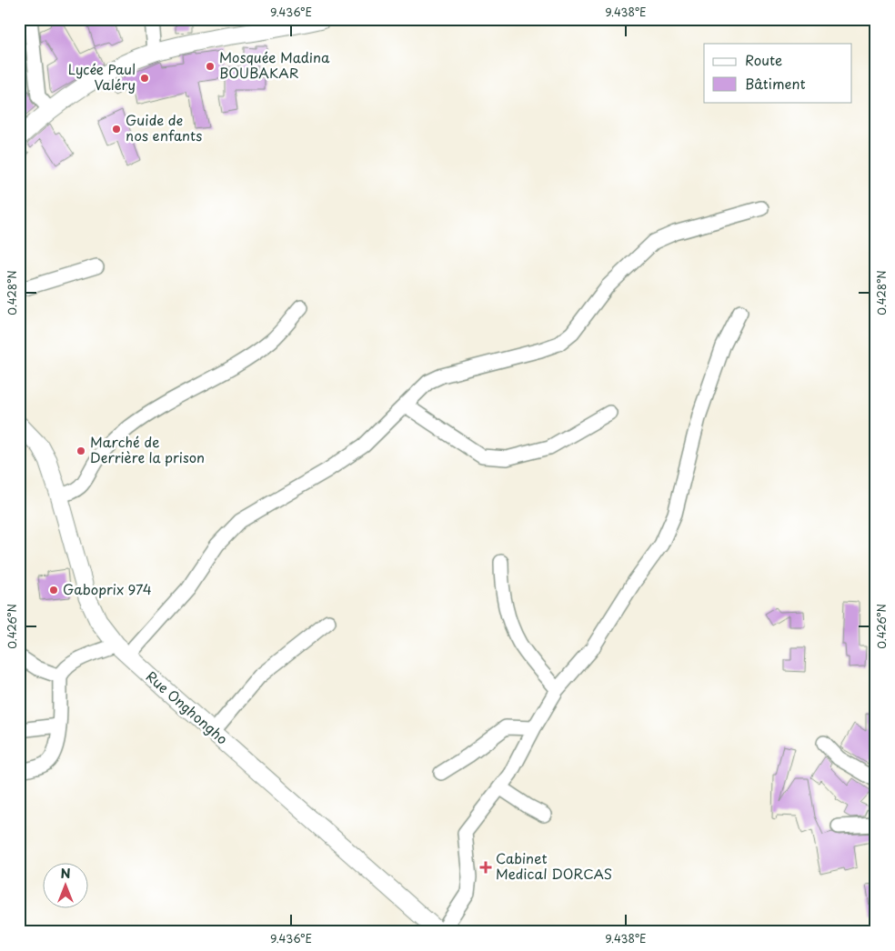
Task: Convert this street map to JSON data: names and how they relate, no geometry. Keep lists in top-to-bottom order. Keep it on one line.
{"streets":{"main road":["Rue Onghongho"]},"places":{"other":["Mosquée Madina BOUBAKAR","Lycée Paul Valéry","Guide de nos enfants","Marché de Derrière la prison","Gaboprix 974"],"health":["Cabinet Medical DORCAS"]},"legend":["Route","Bâtiment"],"north":"top","coordinates":["9.436°E","9.438°E","0.428°N","0.426°N"]}
